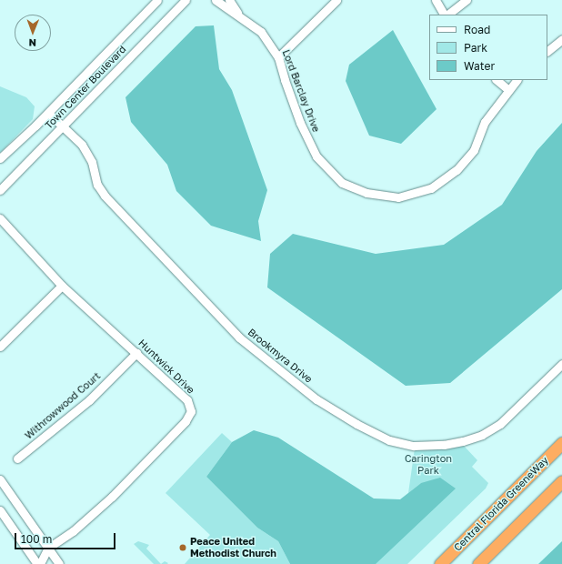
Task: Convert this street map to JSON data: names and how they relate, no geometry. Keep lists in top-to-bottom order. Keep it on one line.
{"streets":{"highway":["Central Florida GreeneWay"],"street":["Town Center Boulevard","Lord Barclay Drive","Brookmyra Drive","Huntwick Drive","Withrowwood Court"]},"crossings":[["Town Center Boulevard","Brookmyra Drive"],["Huntwick Drive","Withrowwood Court"]],"parks":["Carington Park"],"places":["Peace United Methodist Church"],"legend":["Road","Park","Water"],"scale_bar":"100 m","north":"bottom"}
